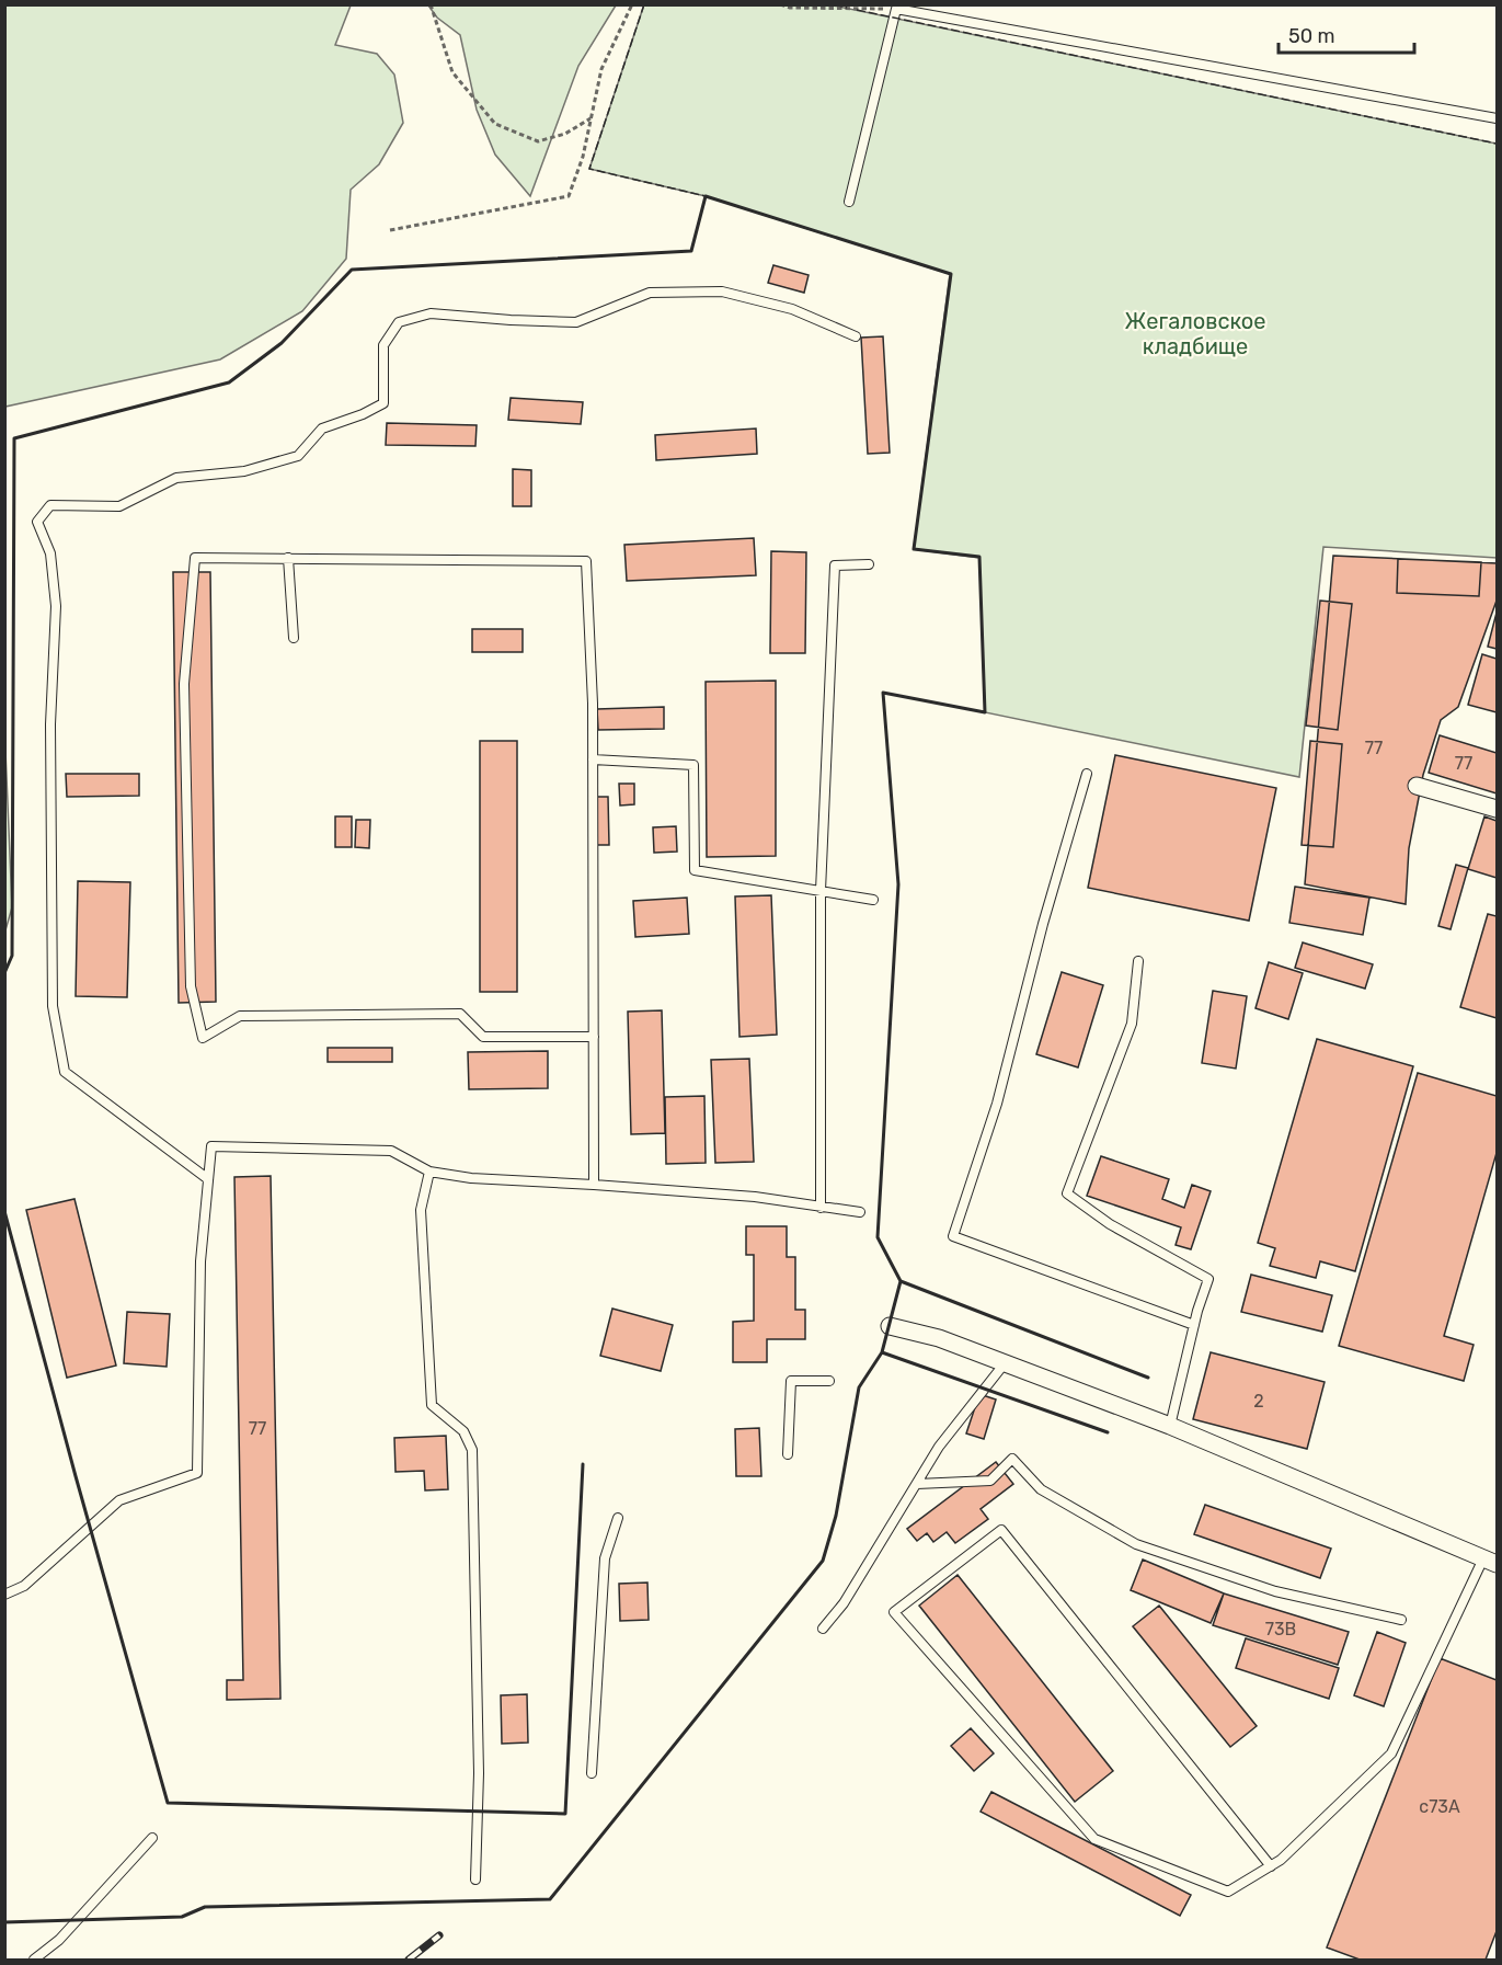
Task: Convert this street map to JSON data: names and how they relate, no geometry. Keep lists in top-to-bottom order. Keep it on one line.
{"parks":["Жегаловское кладбище"],"house_numbers":["77","77","2","77","73В","с73А"],"scale_bar":"50 m"}
